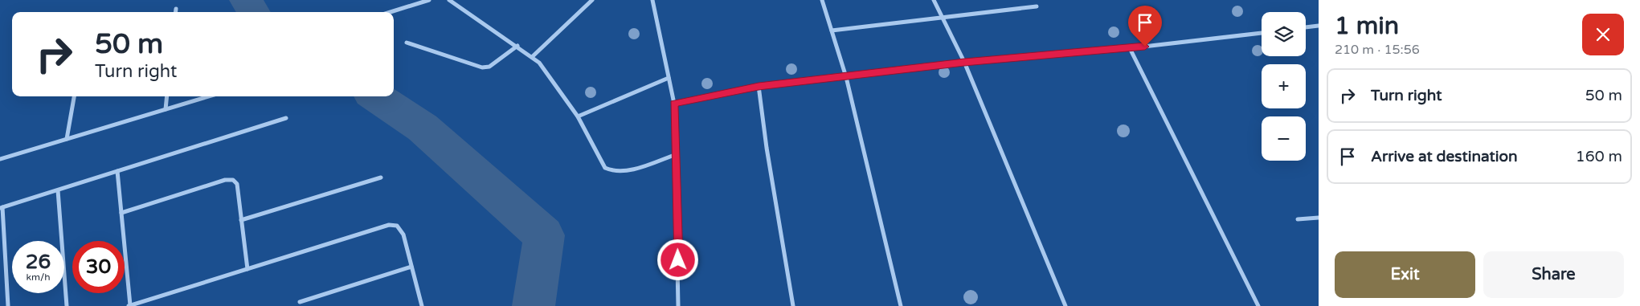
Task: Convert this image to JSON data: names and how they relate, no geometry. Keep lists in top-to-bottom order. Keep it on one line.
{"page":{"heading":["1 min","210 m · 15:56"],"map_buttons":["+","−"],"turn":["50 m","Turn right"],"list":[{"name":"Turn right","value":"50 m"},{"name":"Arrive at destination","value":"160 m"}],"speed":"26 km/h","limit":"30","buttons":["Exit","Share"]}}
